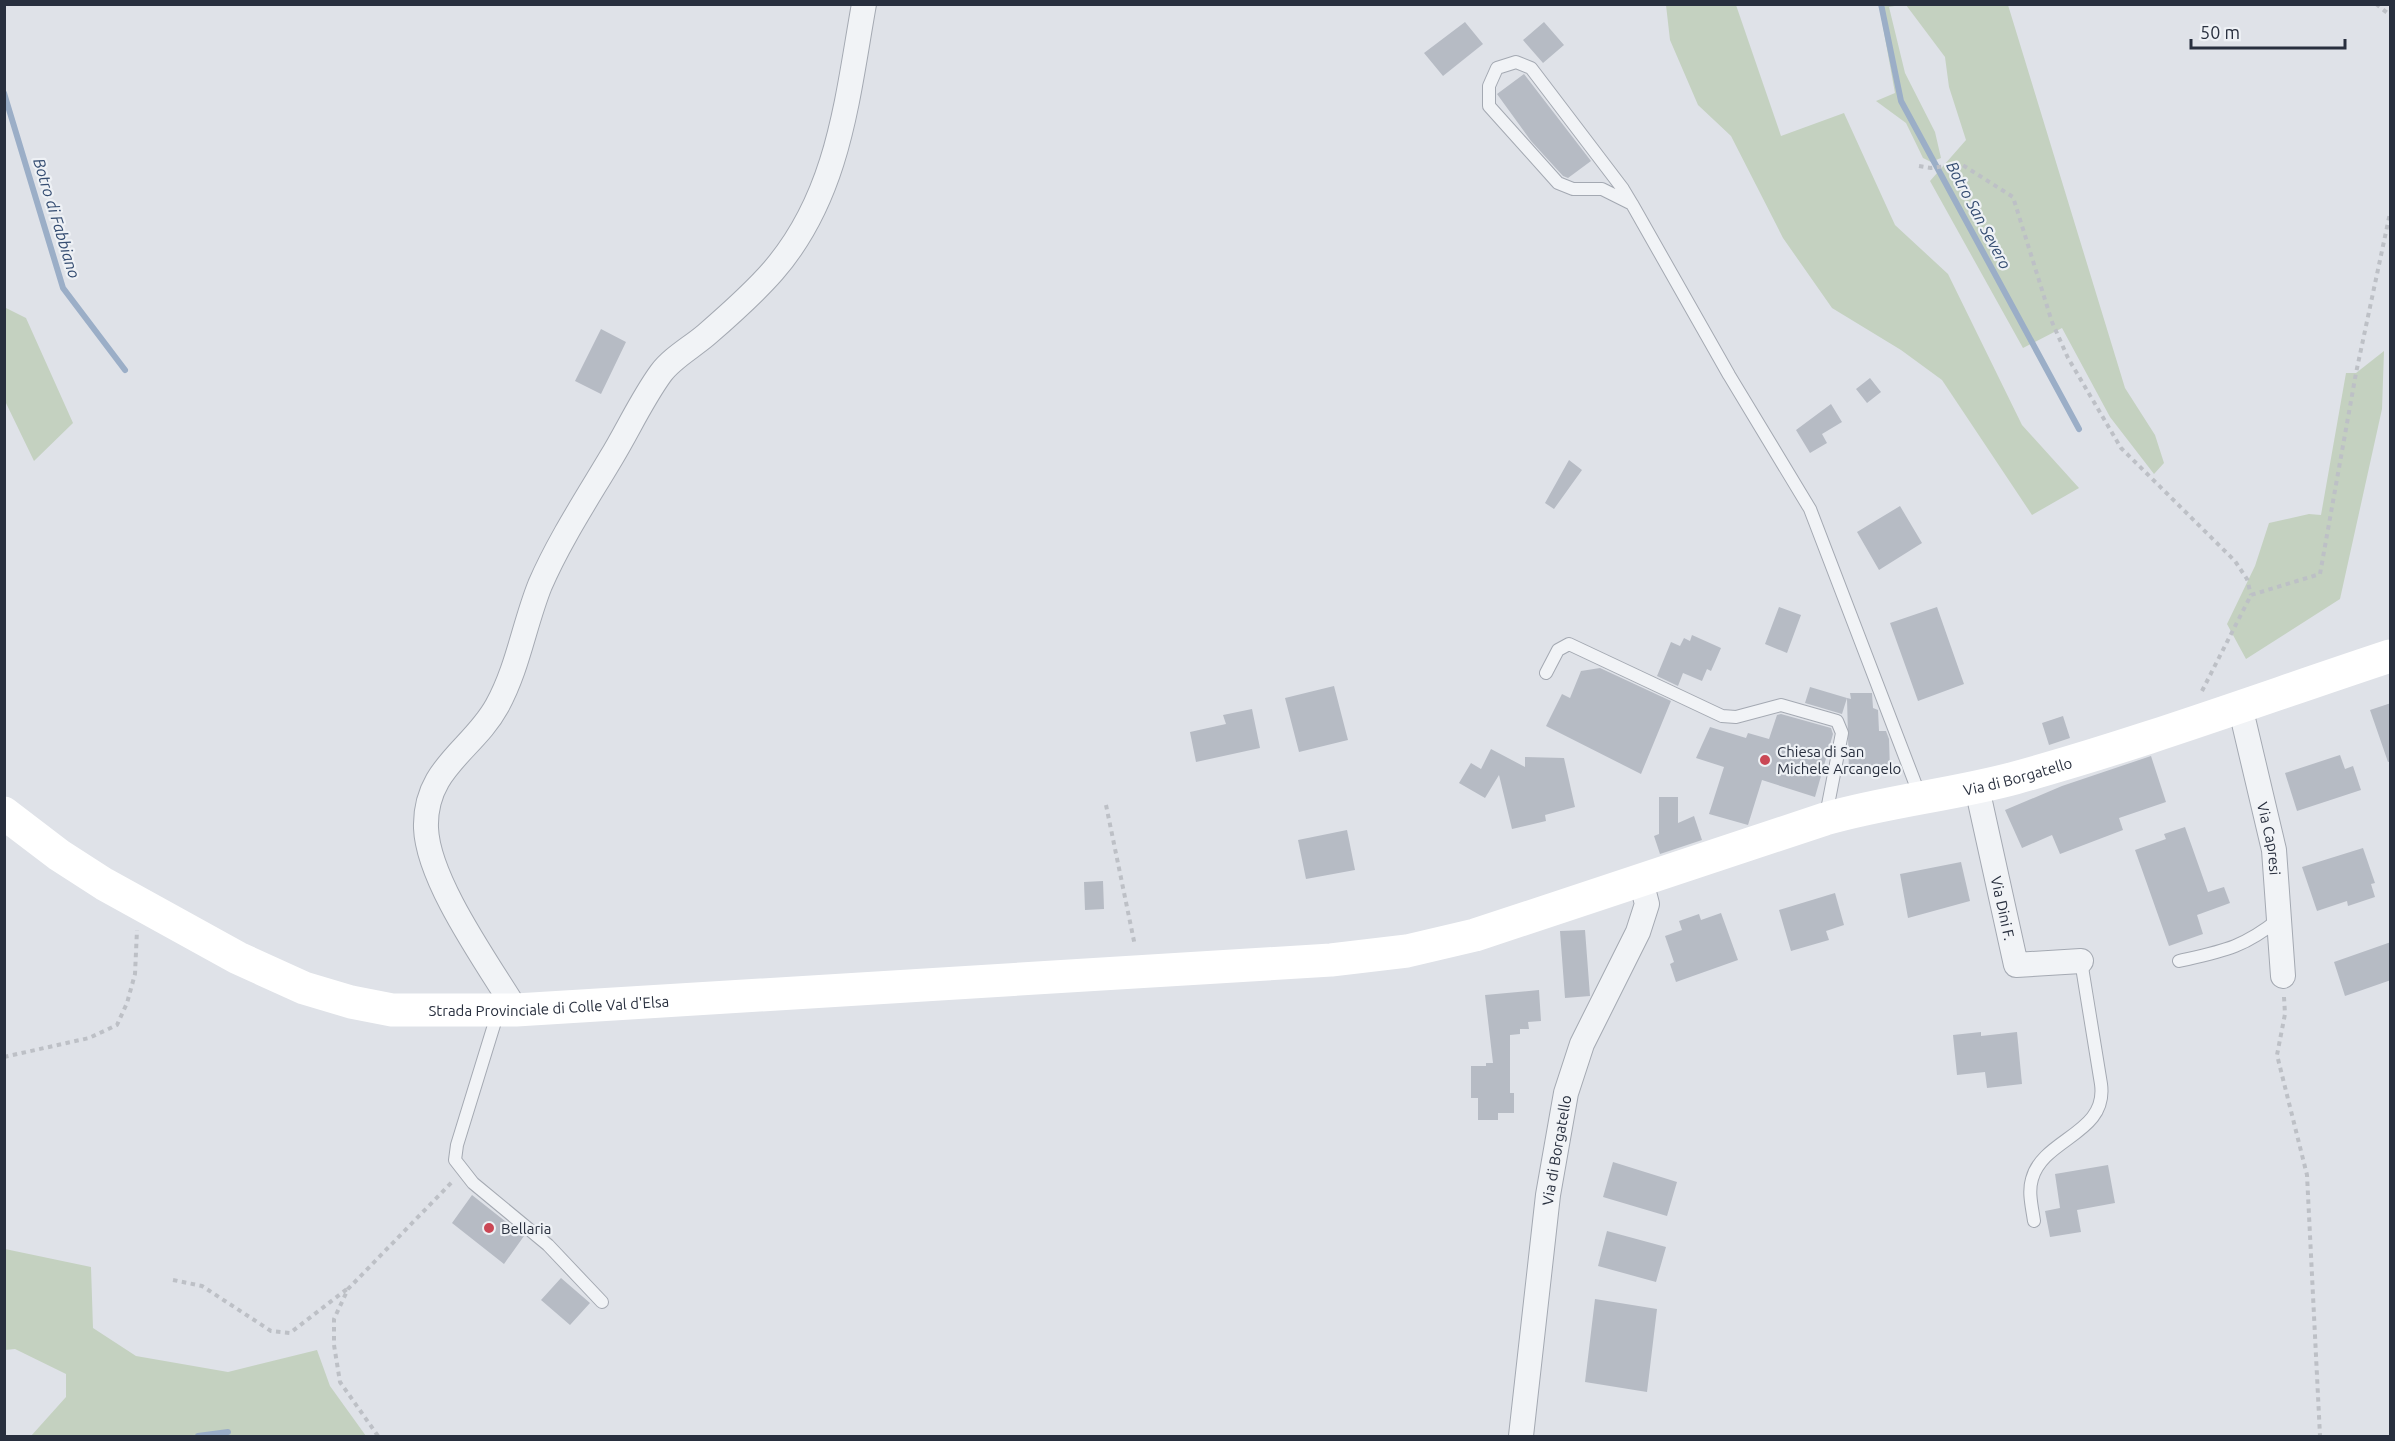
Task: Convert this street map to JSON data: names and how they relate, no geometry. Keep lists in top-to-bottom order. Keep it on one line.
{"streets":{"main road":["Via di Borgatello","Strada Provinciale di Colle Val d'Elsa"],"street":["Via Capresi","Via Dini F."]},"crossings":[["Via di Borgatello","Via Capresi"],["Via di Borgatello","Via Dini F."],["Via di Borgatello","Strada Provinciale di Colle Val d'Elsa"]],"water":["Botro San Severo","Botro di Fabbiano"],"places":["Chiesa di San Michele Arcangelo","Bellaria"],"scale_bar":"50 m"}
